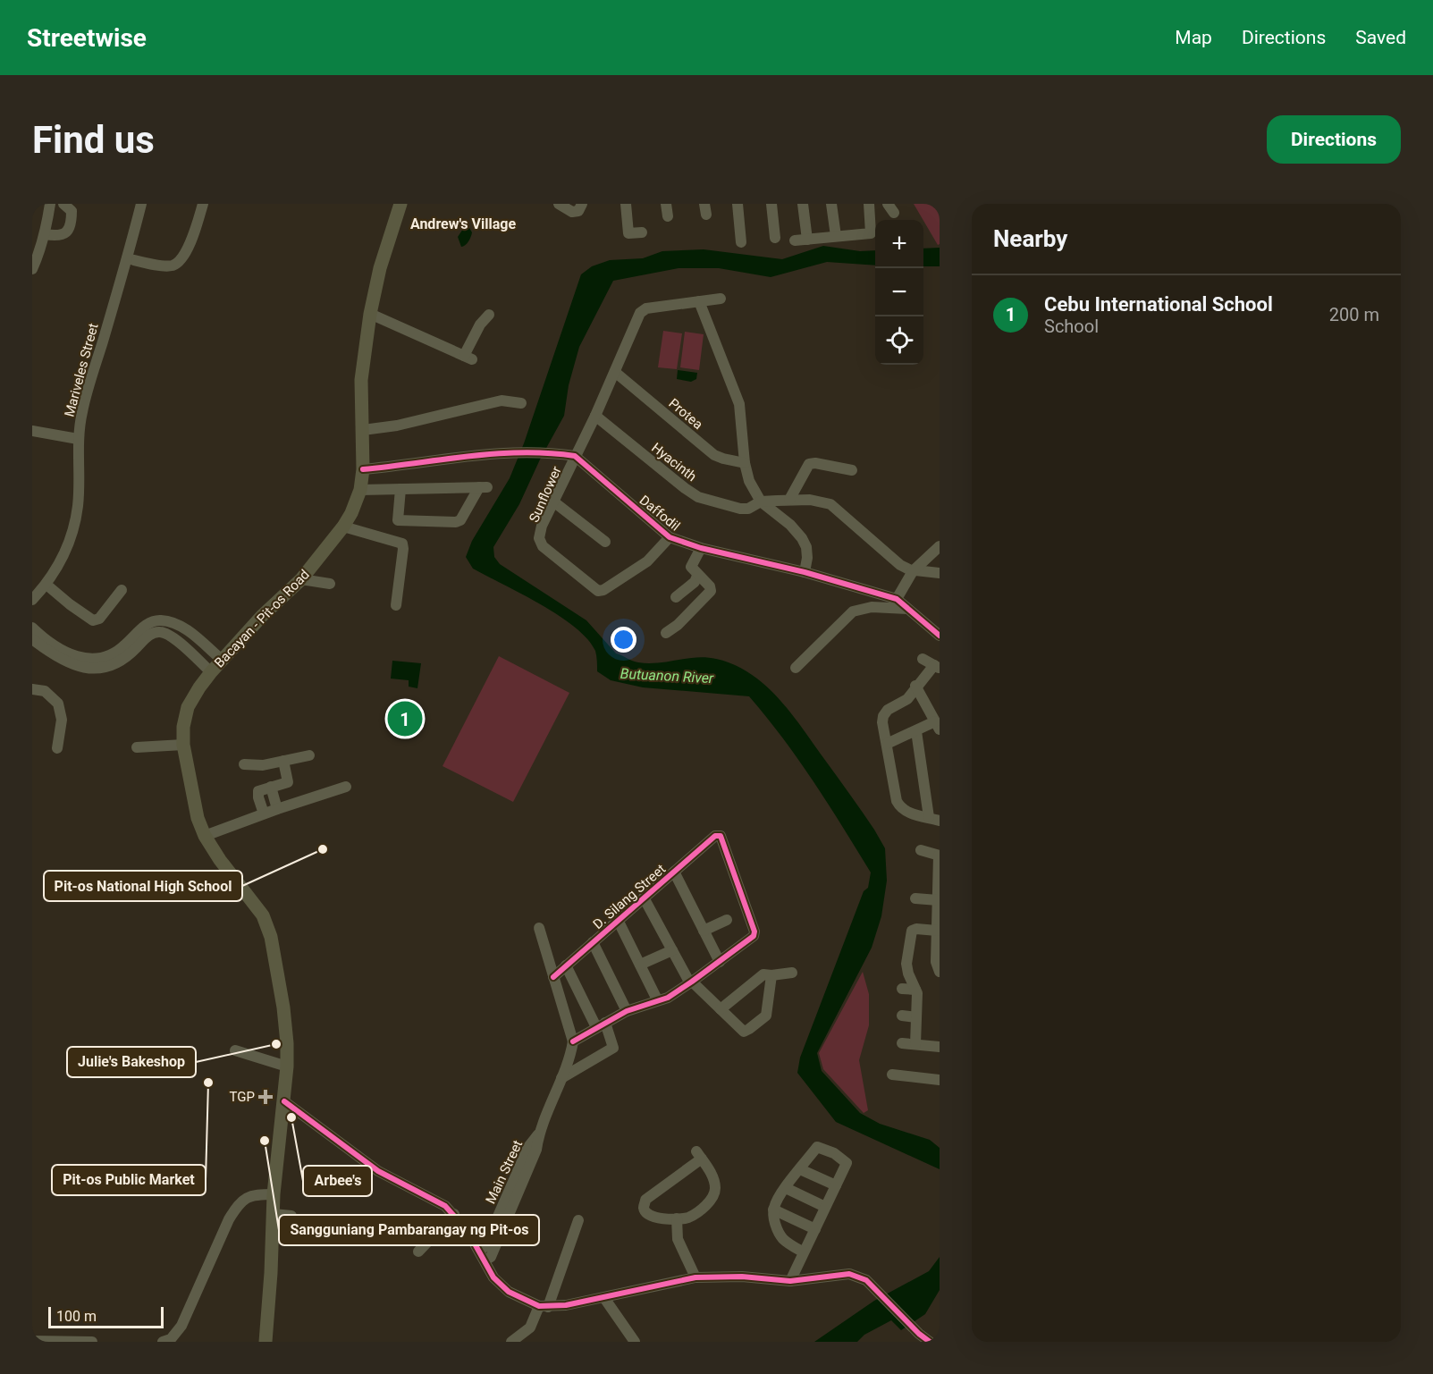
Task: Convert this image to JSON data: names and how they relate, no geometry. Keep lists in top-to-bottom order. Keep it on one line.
{"streets":{"main road":["Bacayan - Pit-os Road"],"street":["Mariveles Street","Protea","Hyacinth","Sunflower","Daffodil","D. Silang Street","Main Street"]},"crossings":[["Protea","Sunflower"],["Hyacinth","Sunflower"],["Sunflower","Daffodil"]],"districts":["Andrew's Village"],"water":["Butuanon River"],"places":{"other":["Pit-os National High School","Julie's Bakeshop","Pit-os Public Market","Arbee's","Sangguniang Pambarangay ng Pit-os"],"health":["TGP"]},"scale_bar":"100 m","page":{"header":"Streetwise","nav":["Map","Directions","Saved"],"buttons":"Directions","title":"Find us","heading":"Nearby","map_buttons":["+","−"],"list":[{"mark":"1","name":"Cebu International School","note":"School","value":"200 m"}],"pins":"1","scale":"100 m"}}
